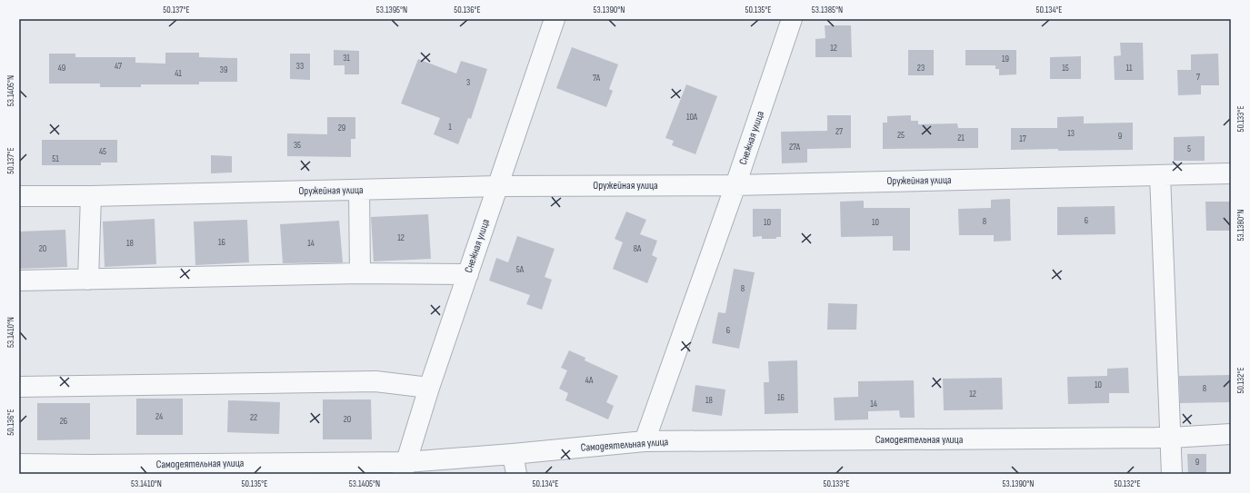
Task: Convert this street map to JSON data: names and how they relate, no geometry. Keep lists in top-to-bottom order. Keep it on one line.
{"streets":{"street":["Снежная улица","Оружейная улица","Самодеятельная улица"]},"crossings":[["Снежная улица","Оружейная улица"],["Снежная улица","Самодеятельная улица"]],"house_numbers":["12","31","19","47","33","49","23","15","11","39","41","7","7А","3","10А","1","29","27","13","25","9","21","17","35","27А","5","45","51","6","8","10","10","12","16","18","14","20","8А","5А","8","6","4А","10","8","12","16","18","14","24","22","20","26","9"],"coordinates":["50.137°E","53.1395°N","50.136°E","53.1390°N","50.135°E","53.1385°N","50.134°E","53.1405°N","50.133°E","53.1380°N","53.1410°N","50.132°E"]}
